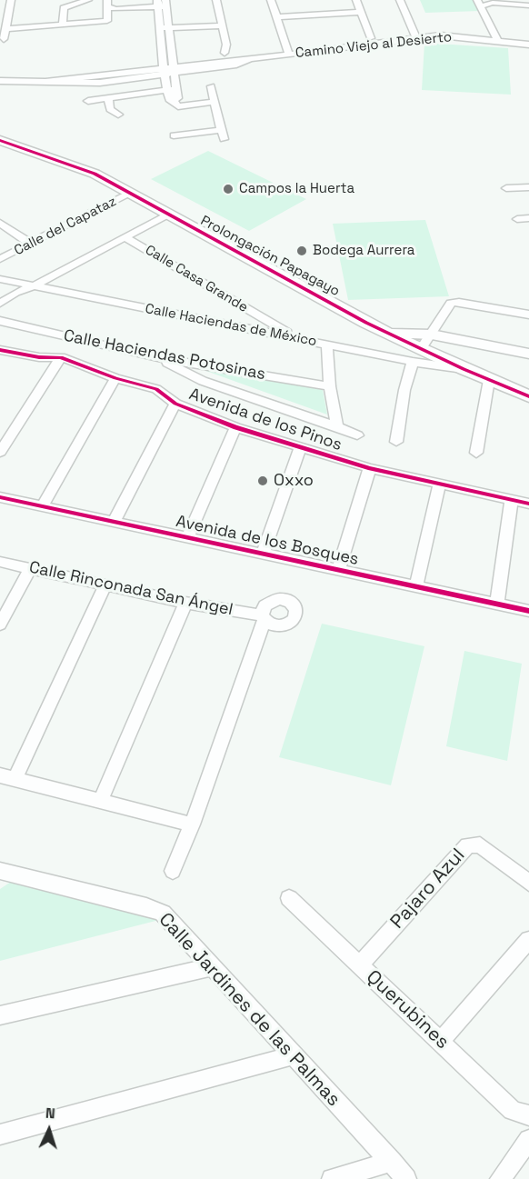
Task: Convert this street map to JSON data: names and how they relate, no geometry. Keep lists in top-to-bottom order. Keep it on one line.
{"streets":{"street":["Camino Viejo al Desierto","Calle del Capataz","Prolongación Papagayo","Calle Casa Grande","Calle Haciendas de México","Calle Haciendas Potosinas","Avenida de los Pinos","Avenida de los Bosques","Calle Rinconada San Ángel","Pajaro Azul","Calle Jardines de las Palmas","Querubines"]},"crossings":[["Calle del Capataz","Prolongación Papagayo"],["Prolongación Papagayo","Calle Haciendas de México"],["Calle Casa Grande","Calle Haciendas de México"],["Pajaro Azul","Querubines"]],"places":["Campos la Huerta","Bodega Aurrera","Oxxo"],"north":"top"}
